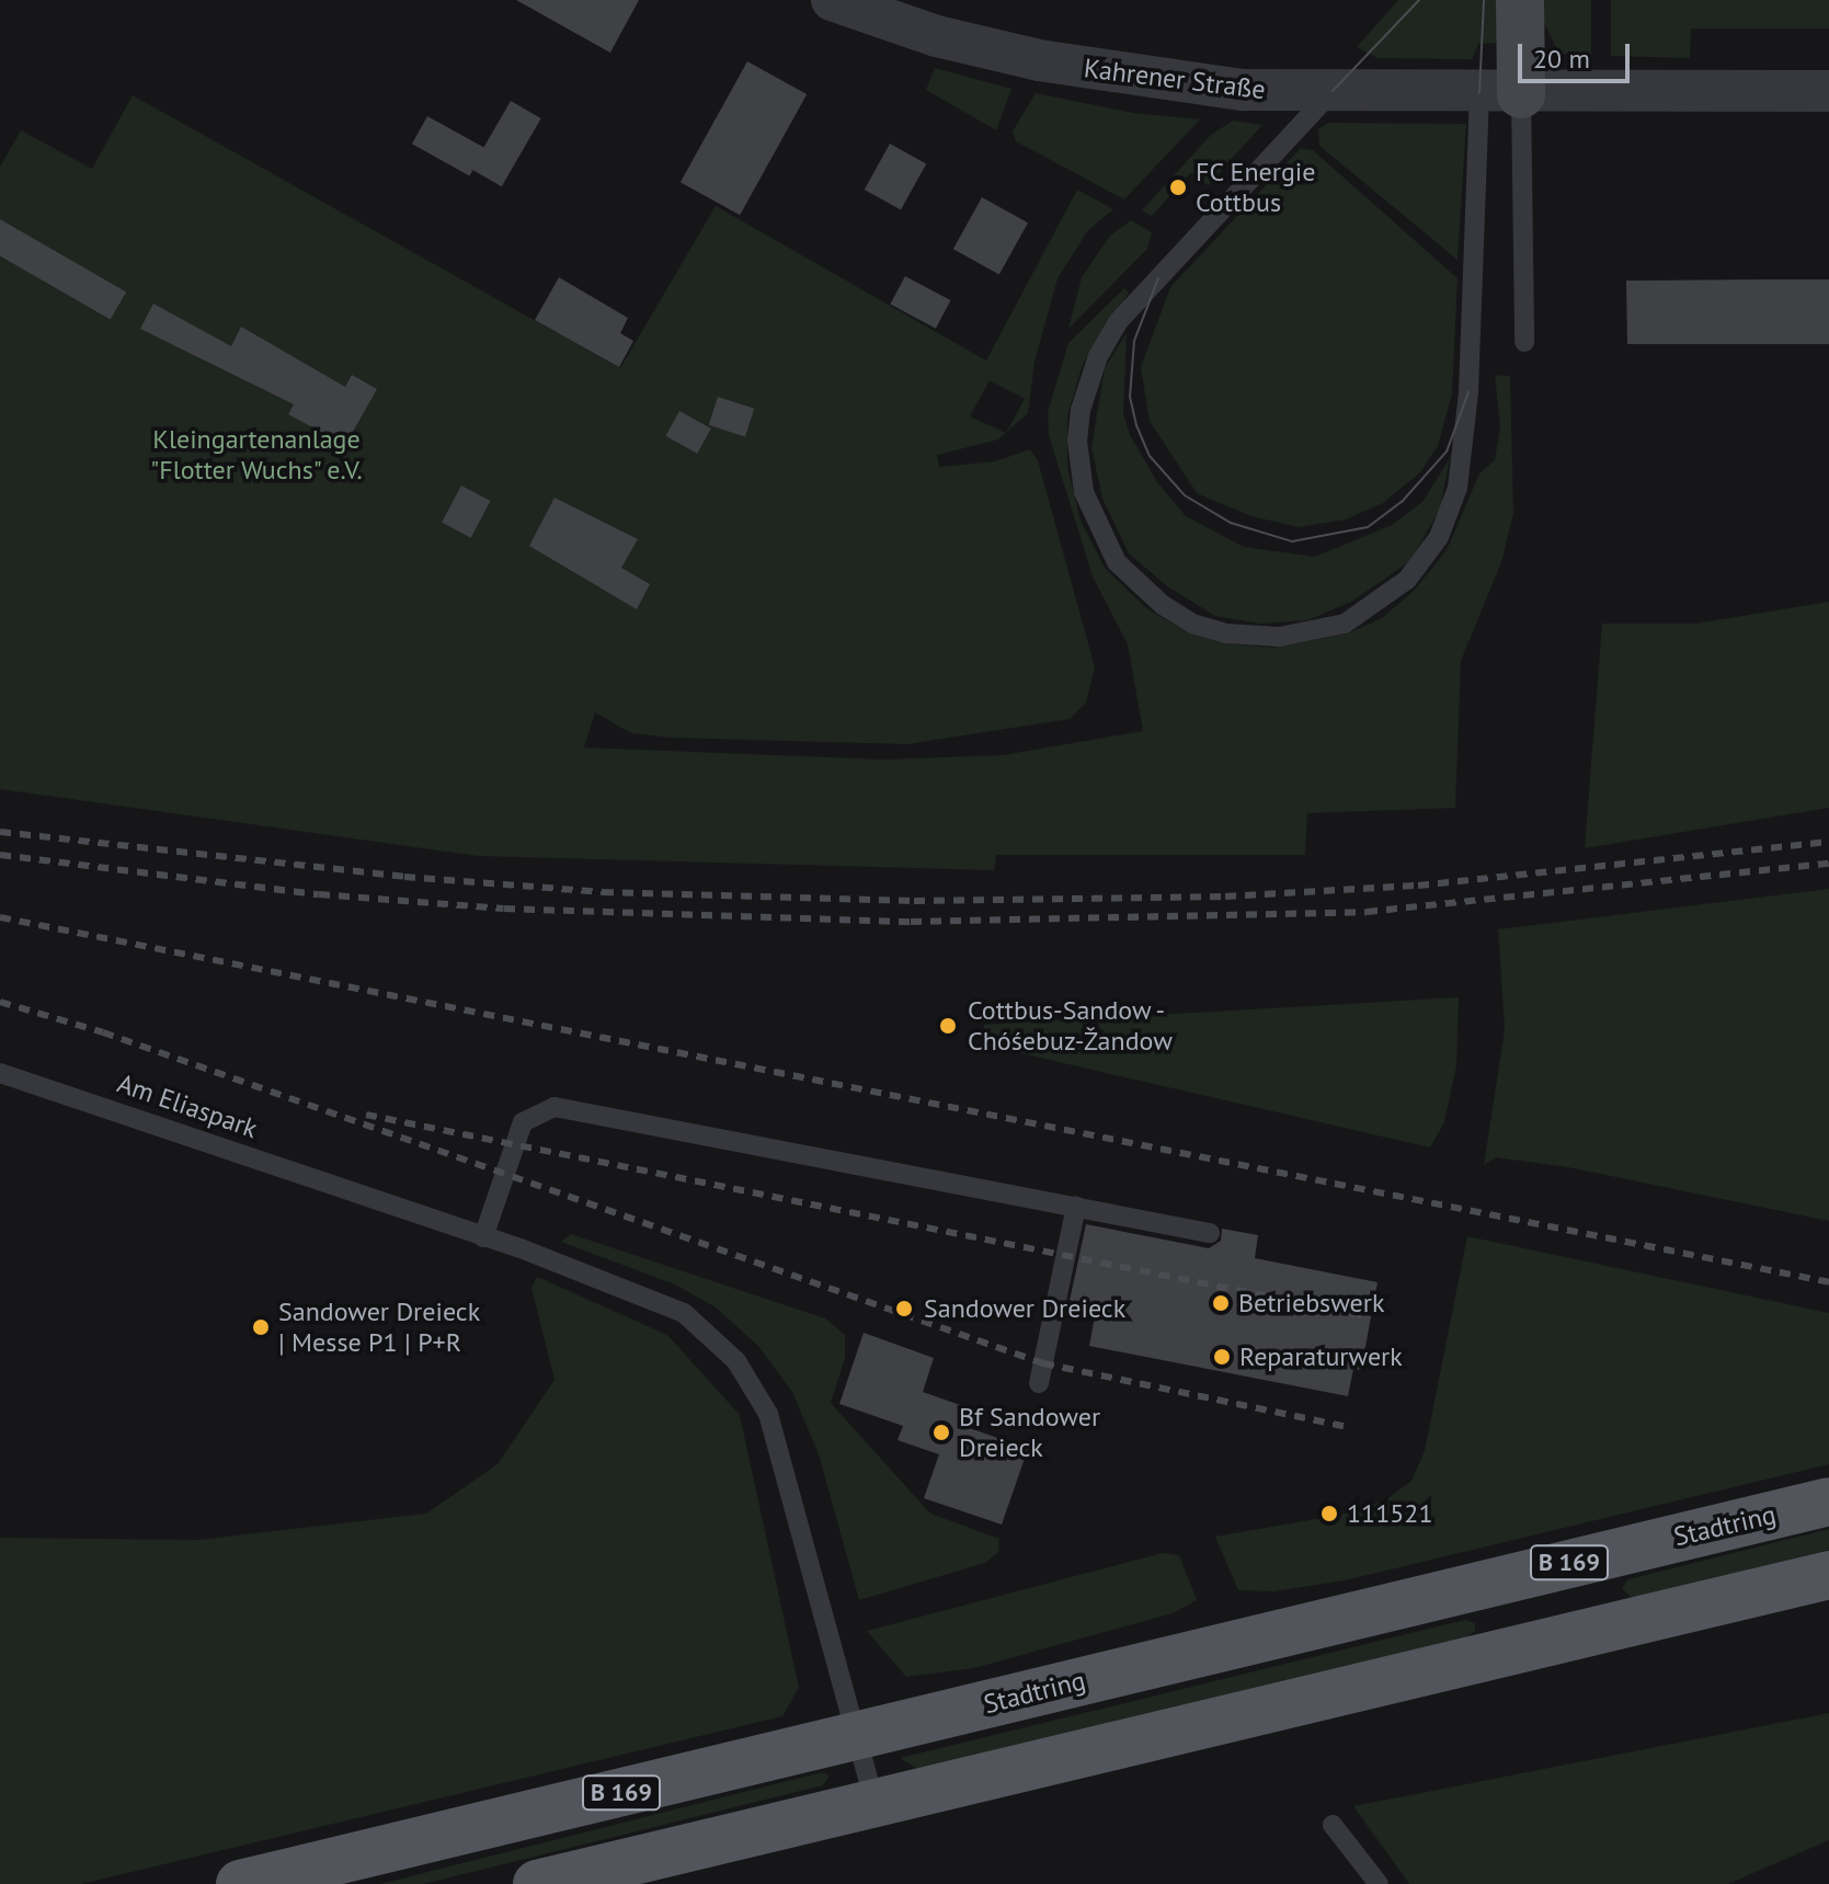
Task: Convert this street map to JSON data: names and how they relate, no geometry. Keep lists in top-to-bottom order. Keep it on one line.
{"streets":{"main road":["Stadtring","B 169"],"street":["Kahrener Straße"],"lane":["Am Eliaspark"]},"crossings":[["Am Eliaspark","Stadtring"]],"parks":["Kleingartenanlage \"Flotter Wuchs\" e.V."],"places":["FC Energie Cottbus","Cottbus-Sandow - Chóśebuz-Žandow","Betriebswerk","Sandower Dreieck","Sandower Dreieck | Messe P1 | P+R","Reparaturwerk","Bf Sandower Dreieck","111521"],"scale_bar":"20 m"}
